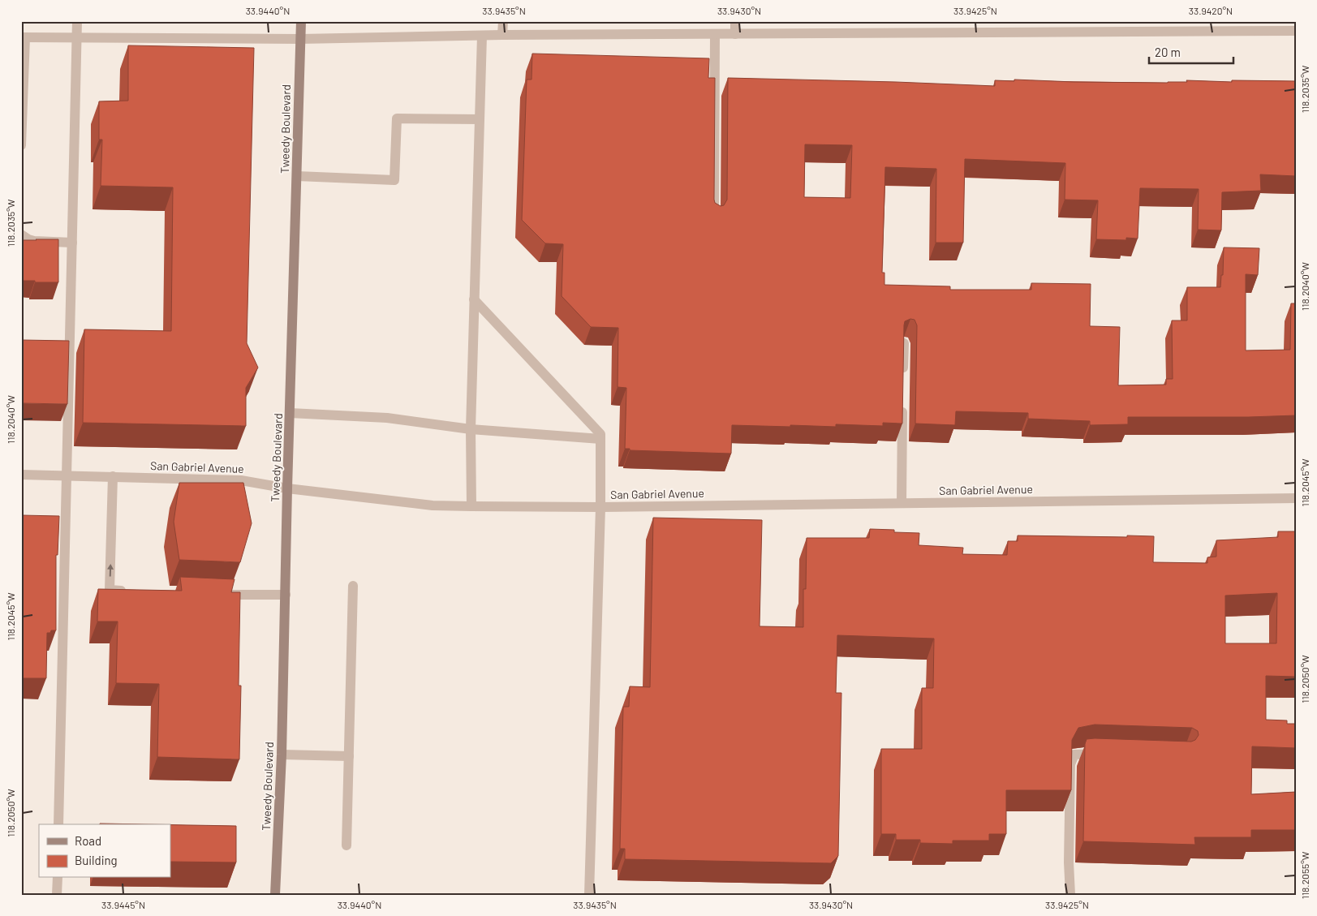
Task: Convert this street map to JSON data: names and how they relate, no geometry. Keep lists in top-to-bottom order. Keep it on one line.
{"streets":{"main road":["Tweedy Boulevard"],"street":["San Gabriel Avenue"]},"crossings":[["Tweedy Boulevard","San Gabriel Avenue"]],"legend":["Road","Building"],"scale_bar":"20 m","coordinates":["33.9440°N","33.9435°N","33.9430°N","33.9425°N","33.9420°N","118.2035°W","118.2040°W","118.2045°W","118.2050°W","118.2055°W","33.9445°N"]}
